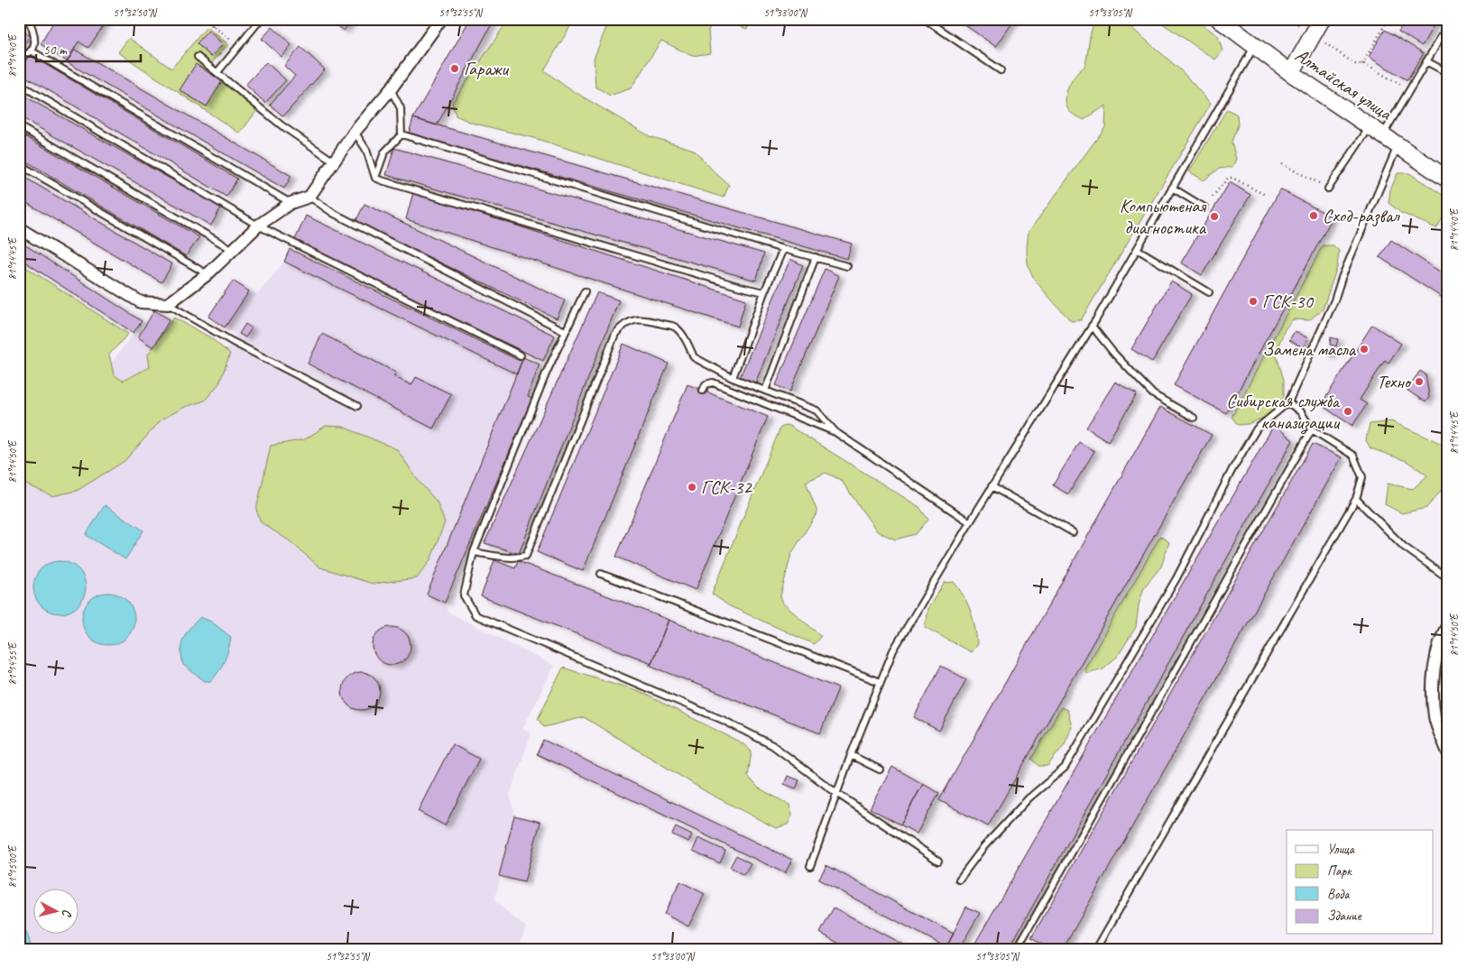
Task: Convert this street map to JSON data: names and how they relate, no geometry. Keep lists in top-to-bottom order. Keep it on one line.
{"streets":{"main road":["Алтайская улица"]},"places":["Гаражи","Сход-развал","Компьютеная диагностика","ГСК-30","Замена масла","Техно","Сибирская служба каназизации","ГСК-32"],"legend":["Улица","Парк","Вода","Здание"],"scale_bar":"50 m","north":"right","coordinates":["51°32'50\"N","51°32'55\"N","51°33'00\"N","51°33'05\"N","81°14'40\"E","81°14'45\"E","81°14'50\"E","81°14'55\"E","81°15'00\"E"]}
